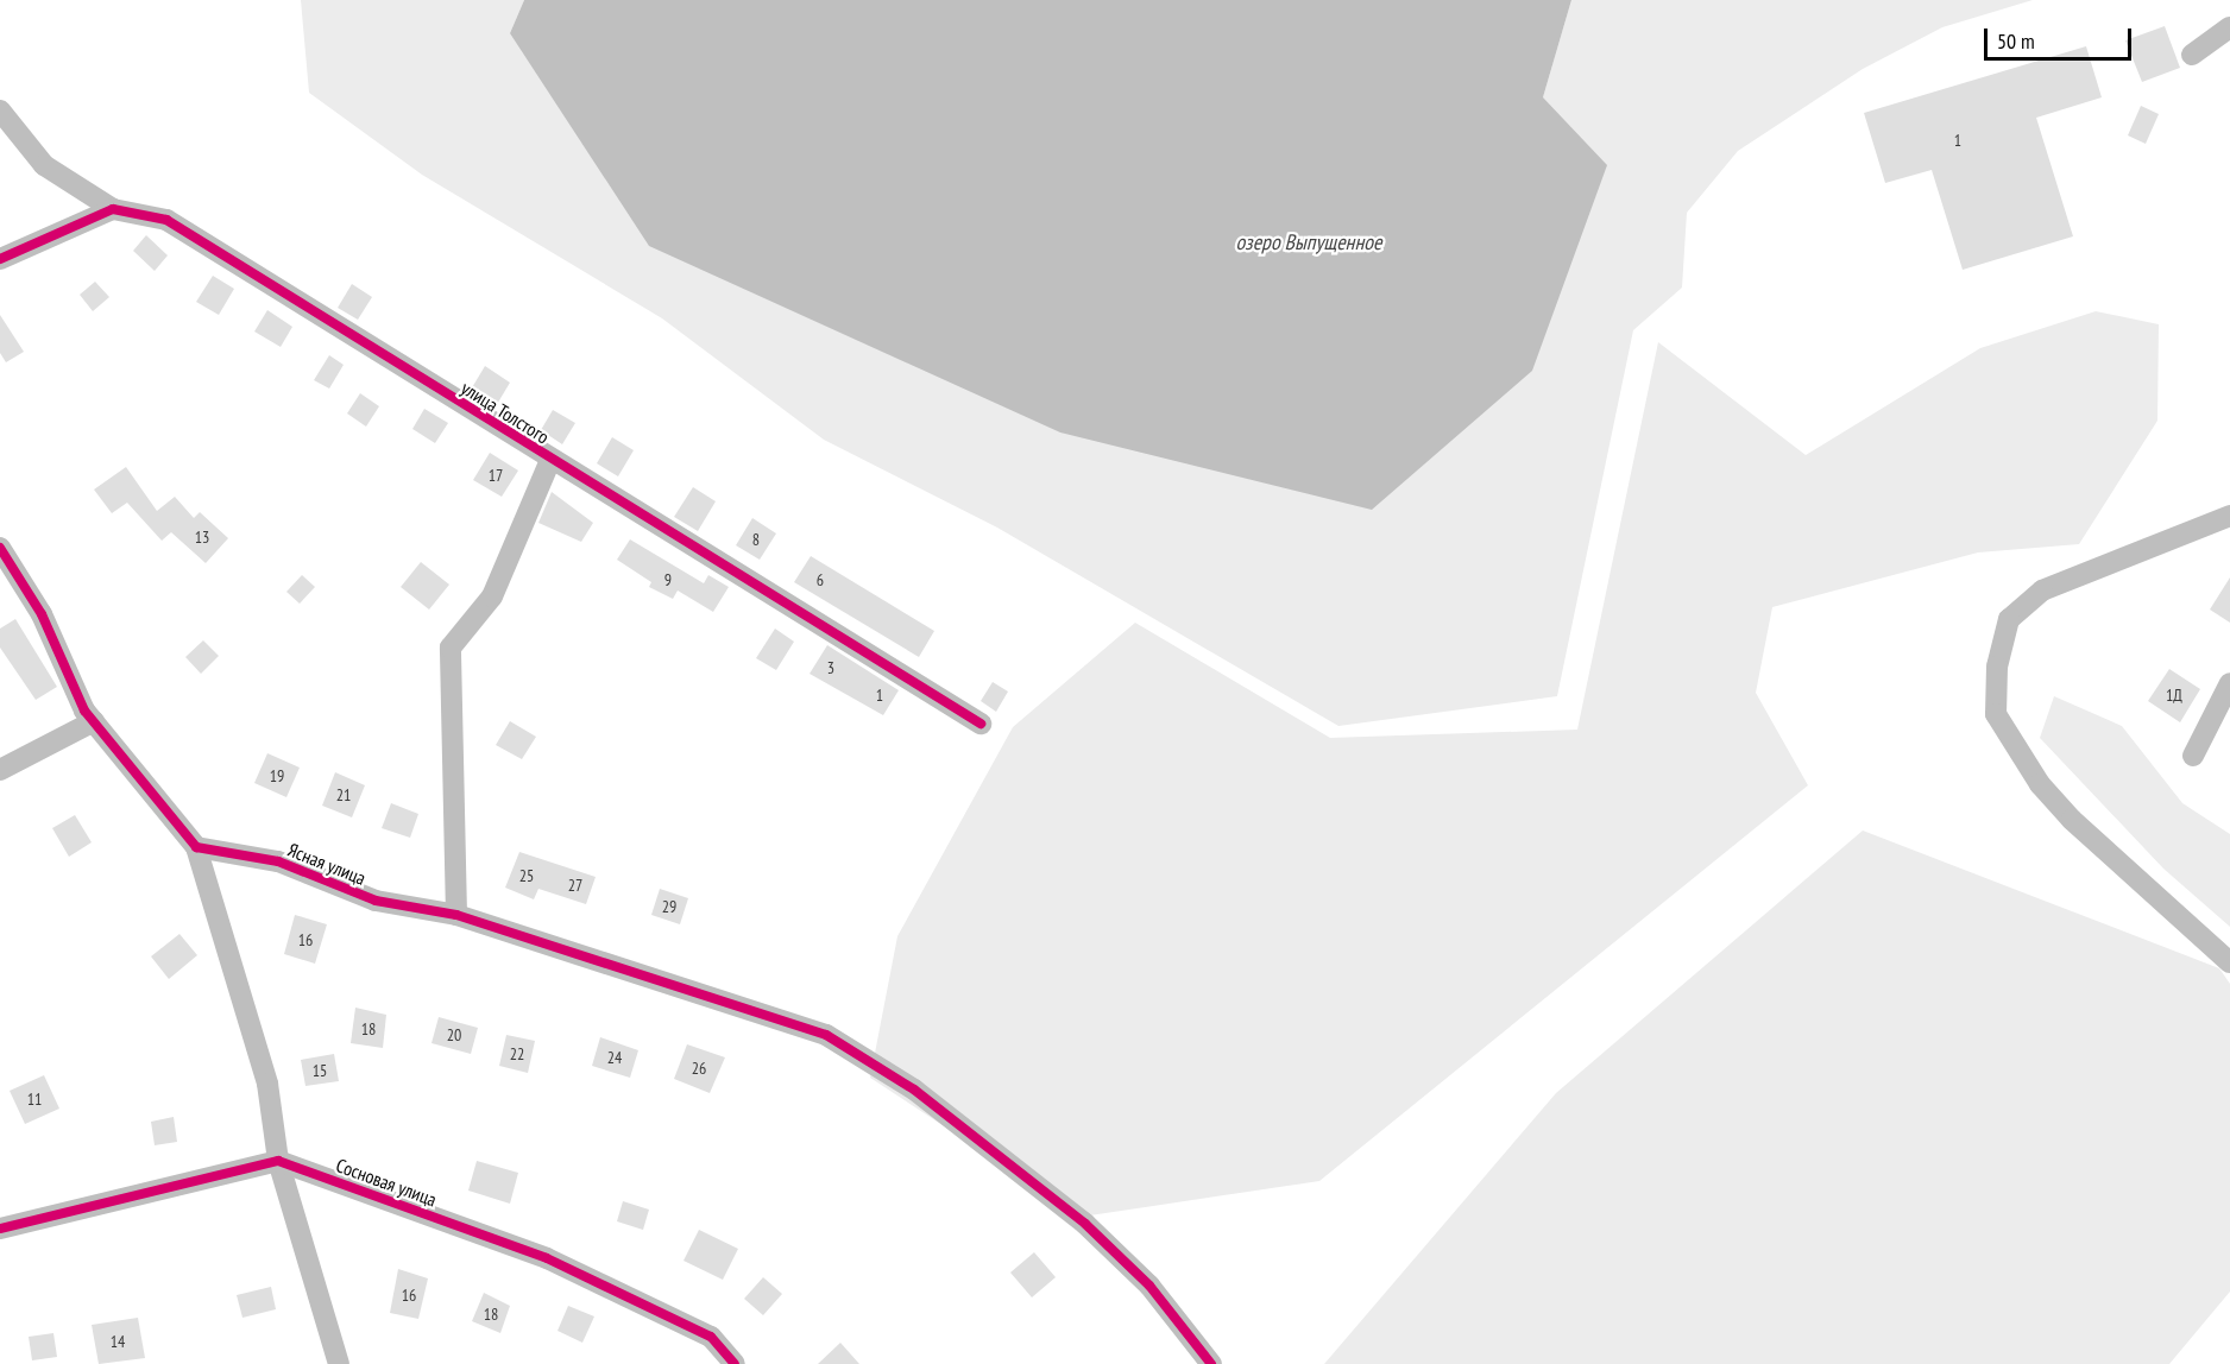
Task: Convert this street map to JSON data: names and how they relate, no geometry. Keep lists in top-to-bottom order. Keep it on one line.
{"streets":{"street":["улица Толстого","Ясная улица","Сосновая улица"]},"water":["озеро Выпущенное"],"house_numbers":["1","17","13","8","9","6","3","1","1Д","19","21","25","27","29","16","18","20","22","24","26","15","11","16","18","14"],"scale_bar":"50 m"}
